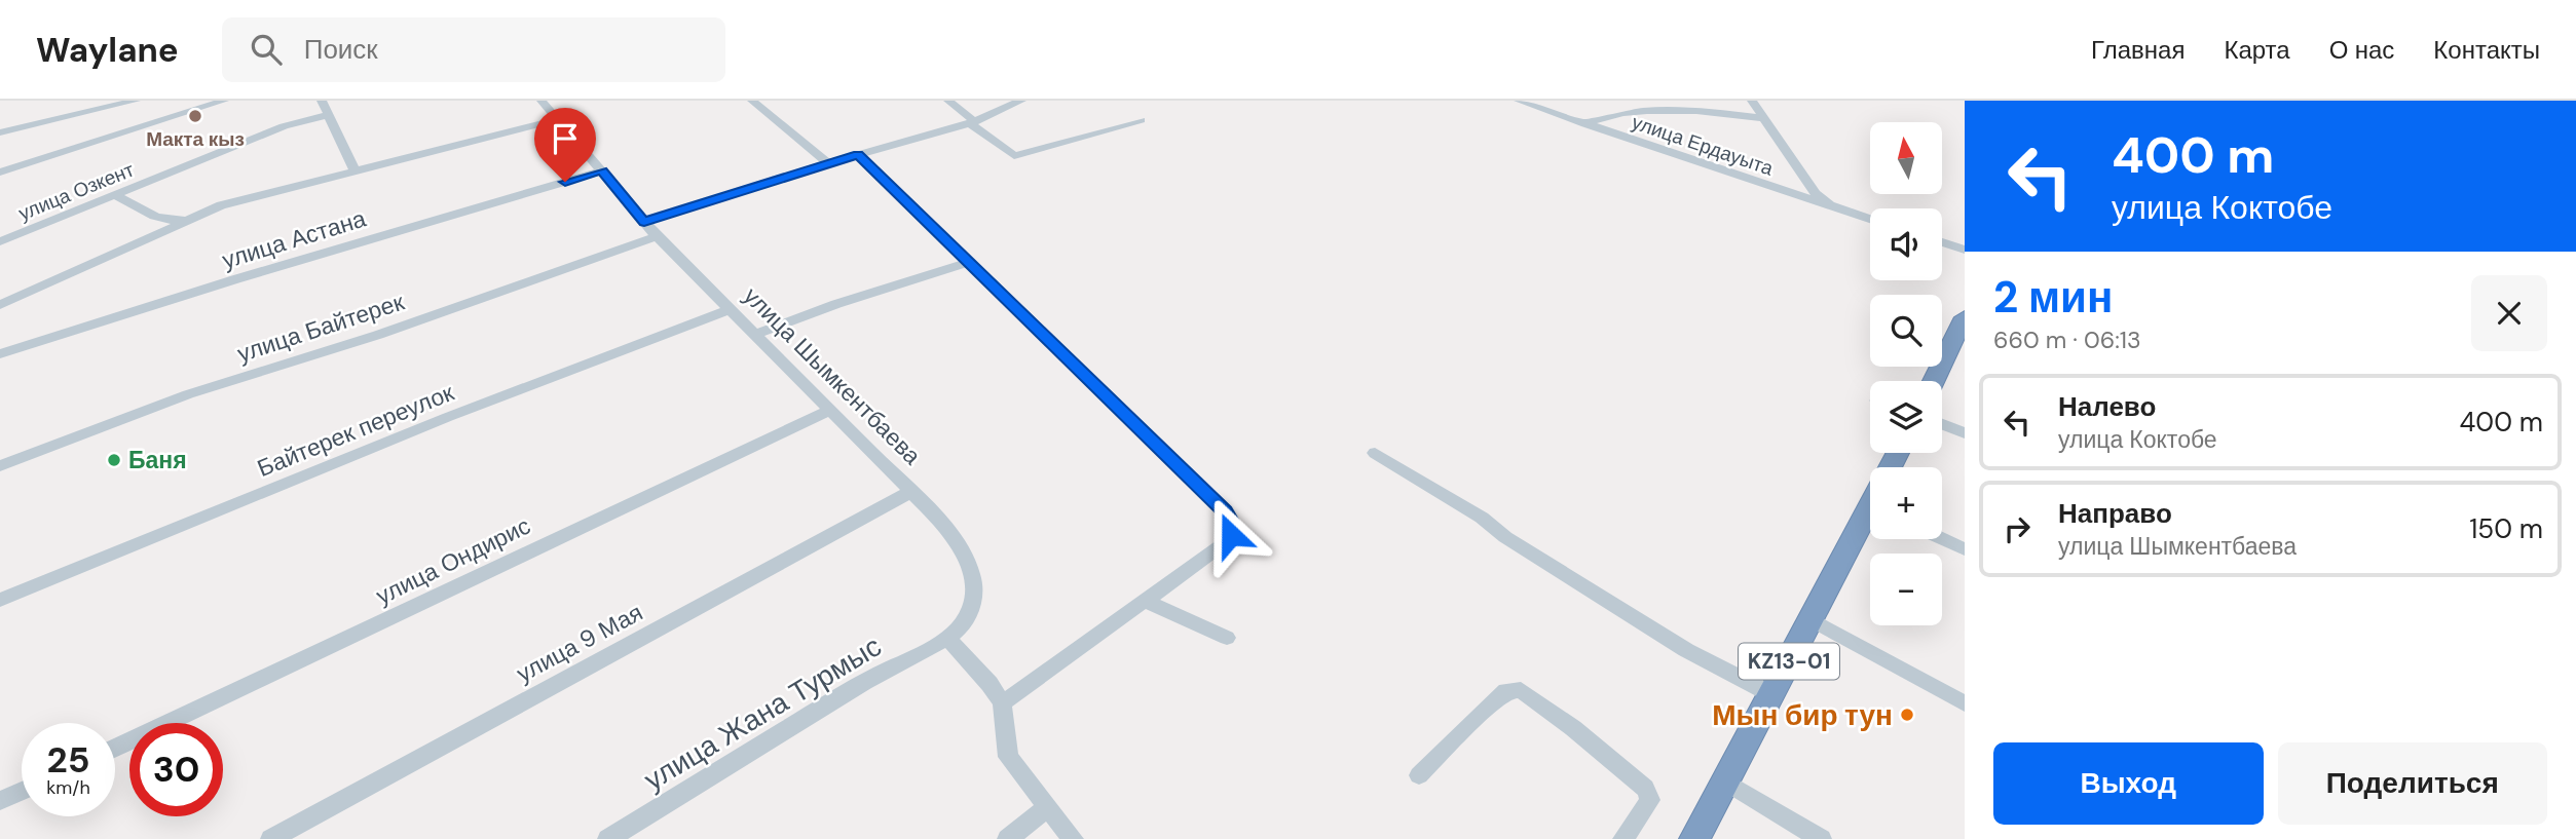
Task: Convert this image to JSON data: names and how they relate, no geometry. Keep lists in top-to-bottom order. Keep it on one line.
{"streets":{"highway":["KZ13-01"],"street":["улица Ердауыта","улица Озкент","улица Астана","улица Байтерек","улица Шымкентбаева","Байтерек переулок","улица Ондирис","улица 9 Мая","улица Жана Турмыс"]},"crossings":[["улица Астана","улица Шымкентбаева"],["улица Байтерек","улица Шымкентбаева"],["улица Шымкентбаева","Байтерек переулок"],["улица Шымкентбаева","улица Ондирис"],["улица Шымкентбаева","улица 9 Мая"],["улица Шымкентбаева","улица Жана Турмыс"]],"places":["Макта кыз","Баня","Мын бир тун"],"north":"top","page":{"header":"Waylane","search":"Поиск","nav":["Главная","Карта","О нас","Контакты"],"turn":["400 m","улица Коктобе"],"map_buttons":["+","−"],"heading":["2 мин","660 m · 06:13"],"list":[{"name":"Налево","note":"улица Коктобе","value":"400 m"},{"name":"Направо","note":"улица Шымкентбаева","value":"150 m"}],"speed":"25 km/h","limit":"30","buttons":["Выход","Поделиться"]}}
